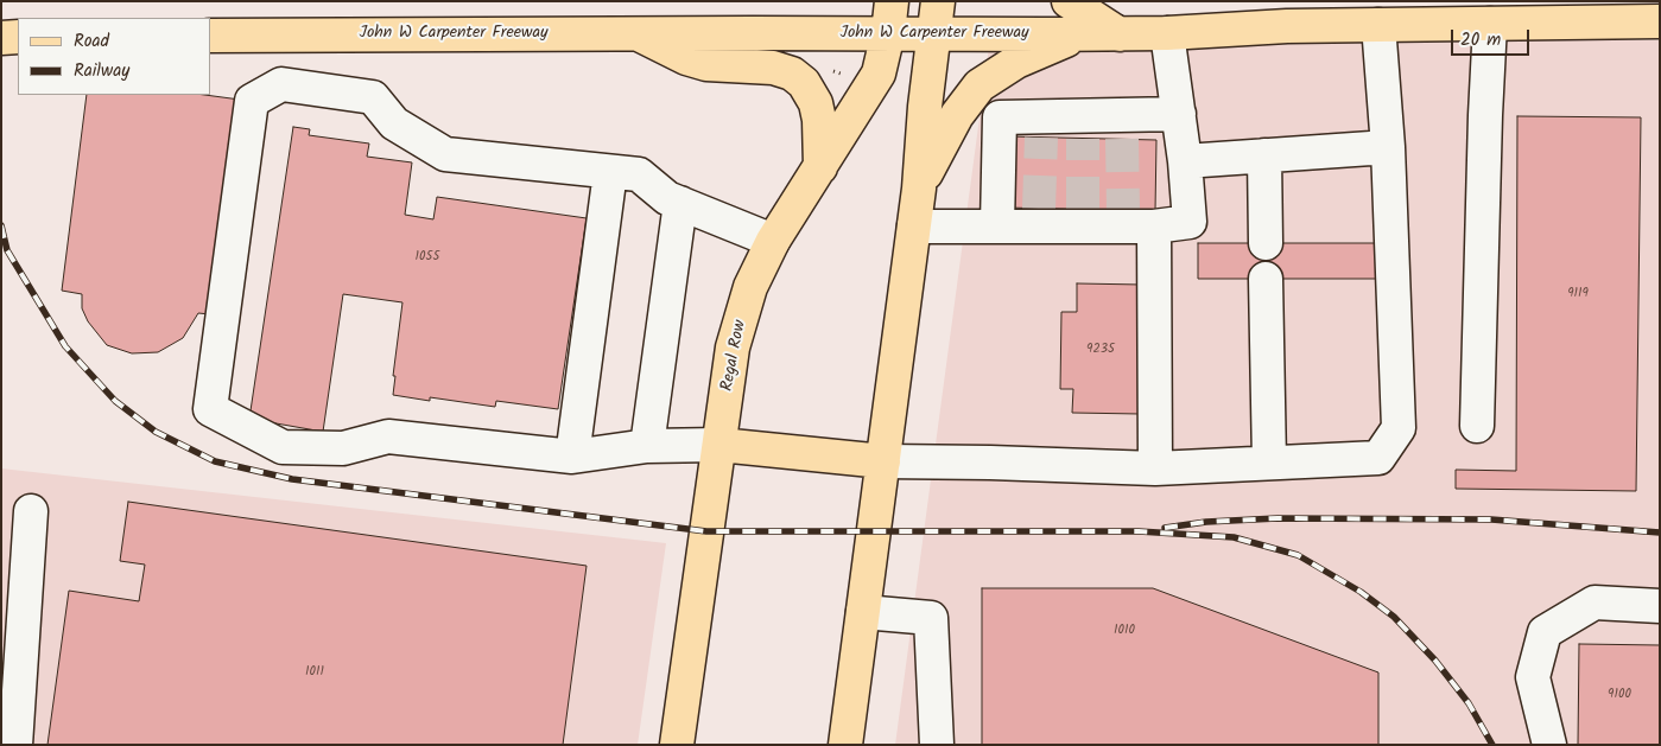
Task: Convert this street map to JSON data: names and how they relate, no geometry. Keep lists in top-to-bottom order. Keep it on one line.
{"streets":{"main road":["John W Carpenter Freeway","Regal Row"]},"crossings":[["John W Carpenter Freeway","Regal Row"]],"house_numbers":["1055","9119","9235","1010","1011","9100"],"legend":["Road","Railway"],"scale_bar":"20 m"}
